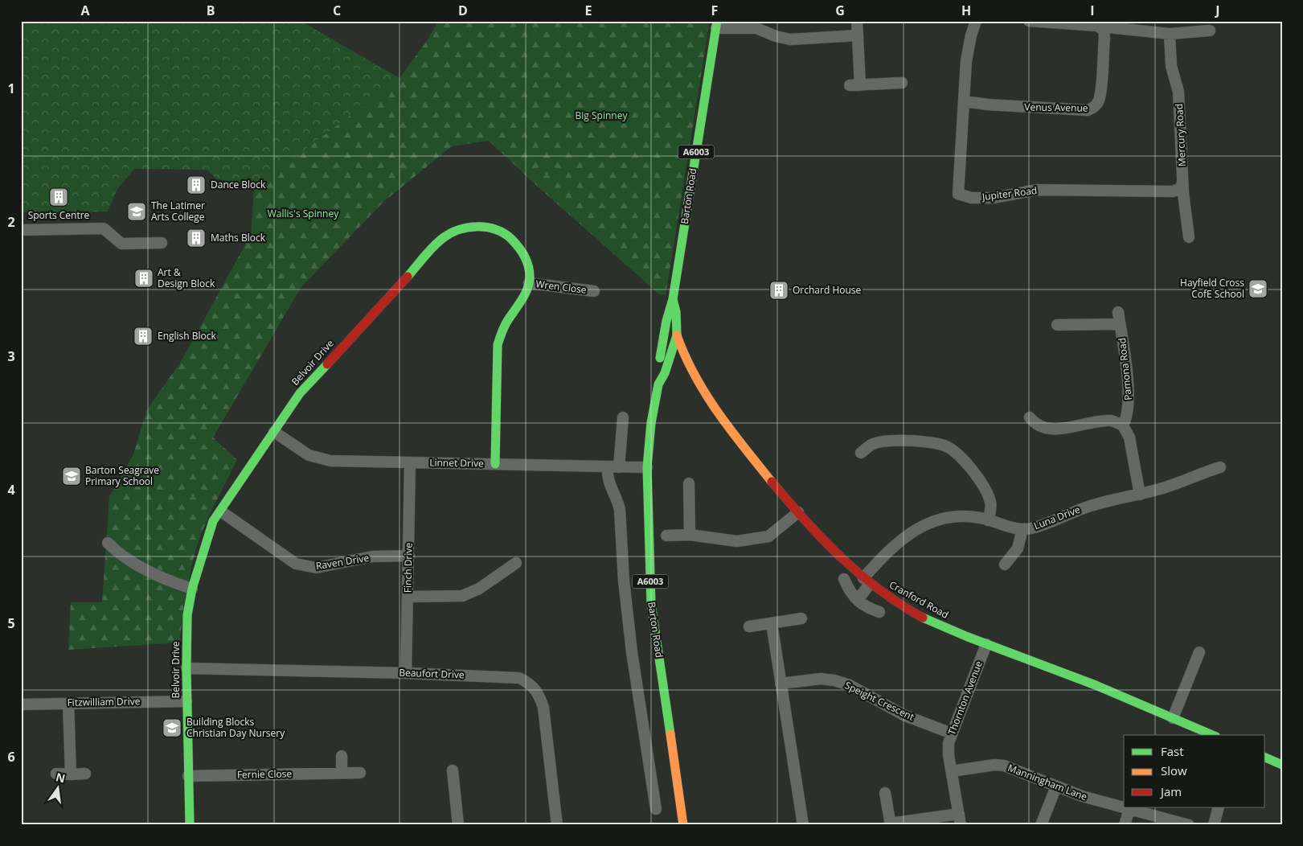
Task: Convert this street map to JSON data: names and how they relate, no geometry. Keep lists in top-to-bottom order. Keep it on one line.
{"streets":{"street":["Venus Avenue","Mercury Road","A6003","Jupiter Road","Barton Road","Wren Close","Belvoir Drive","Pamona Road","Linnet Drive","Luna Drive","Raven Drive","Finch Drive","Cranford Road","Beaufort Drive","Thornton Avenue","Speight Crescent","Fitzwilliam Drive","Fernie Close","Manningham Lane"]},"crossings":[["Venus Avenue","Jupiter Road"],["Mercury Road","Jupiter Road"],["Barton Road","Linnet Drive"],["Barton Road","Cranford Road"],["Wren Close","Belvoir Drive"],["Belvoir Drive","Linnet Drive"],["Belvoir Drive","Raven Drive"],["Belvoir Drive","Beaufort Drive"],["Belvoir Drive","Fitzwilliam Drive"],["Belvoir Drive","Fernie Close"],["Linnet Drive","Finch Drive"],["Luna Drive","Cranford Road"],["Raven Drive","Finch Drive"],["Finch Drive","Beaufort Drive"],["Cranford Road","Thornton Avenue"],["Thornton Avenue","Speight Crescent"],["Thornton Avenue","Manningham Lane"]],"parks":["Big Spinney","Wallis's Spinney"],"places":{"building":["Dance Block","Sports Centre","Maths Block","Art & Design Block","Orchard House","English Block"],"school or university":["The Latimer Arts College","Hayfield Cross CofE School","Barton Seagrave Primary School","Building Blocks Christian Day Nursery"]},"legend":["Fast","Slow","Jam"],"north":"top","grid":{"columns":["A","B","C","D","E","F","G","H","I","J"],"rows":["1","2","3","4","5","6"]}}
